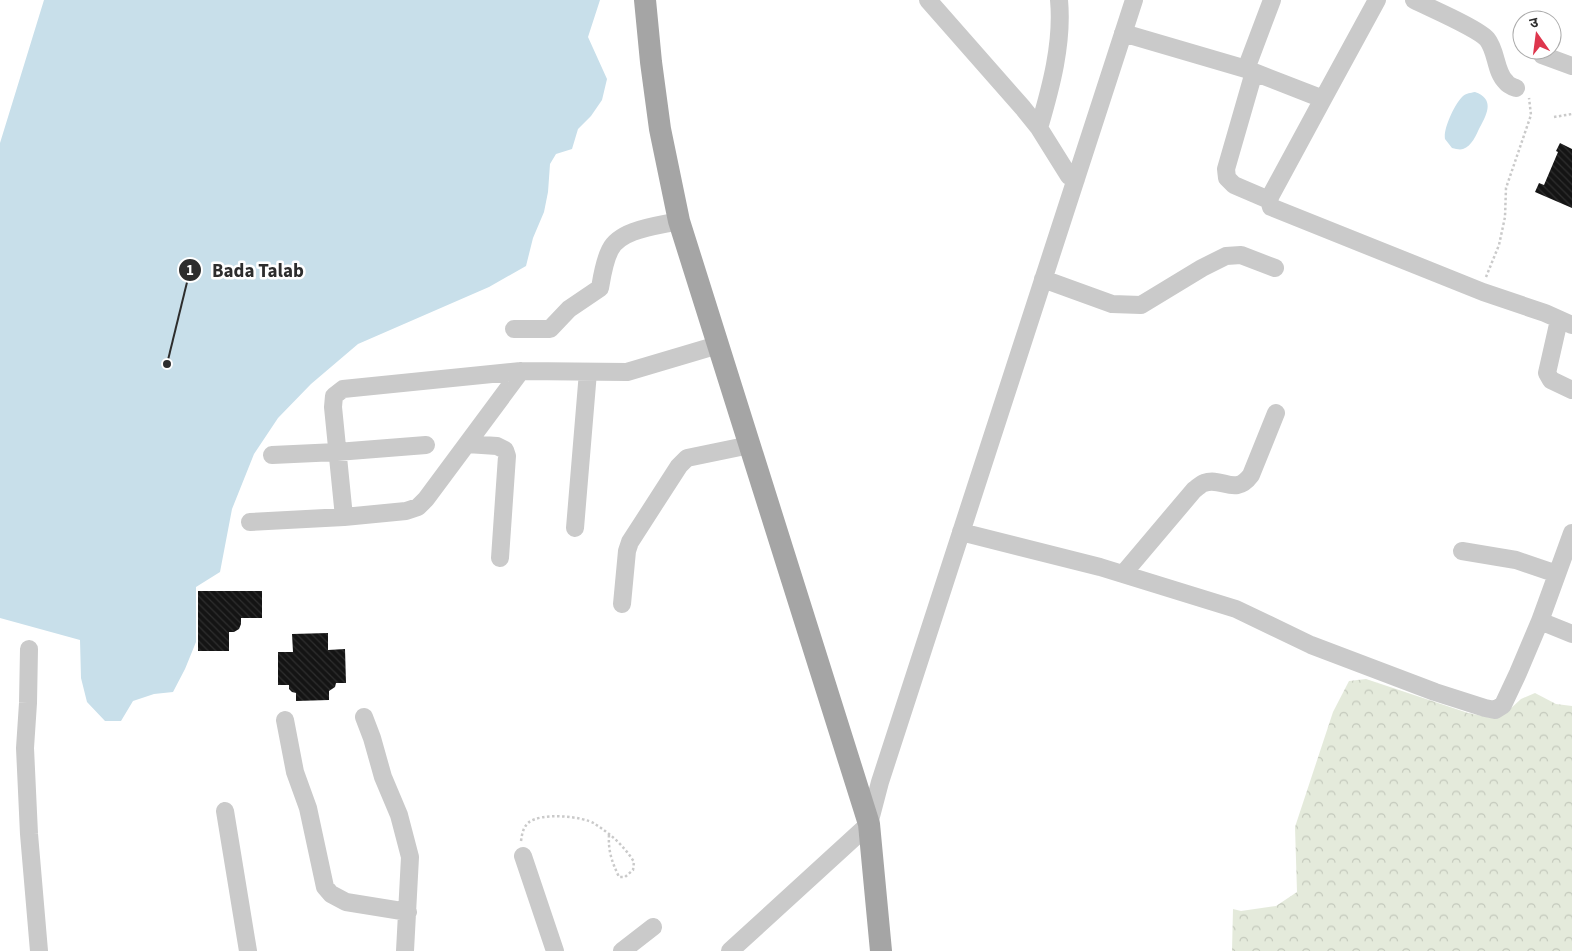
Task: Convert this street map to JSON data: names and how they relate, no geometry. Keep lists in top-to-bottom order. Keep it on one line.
{"places":["Bada Talab"],"north":"top"}
